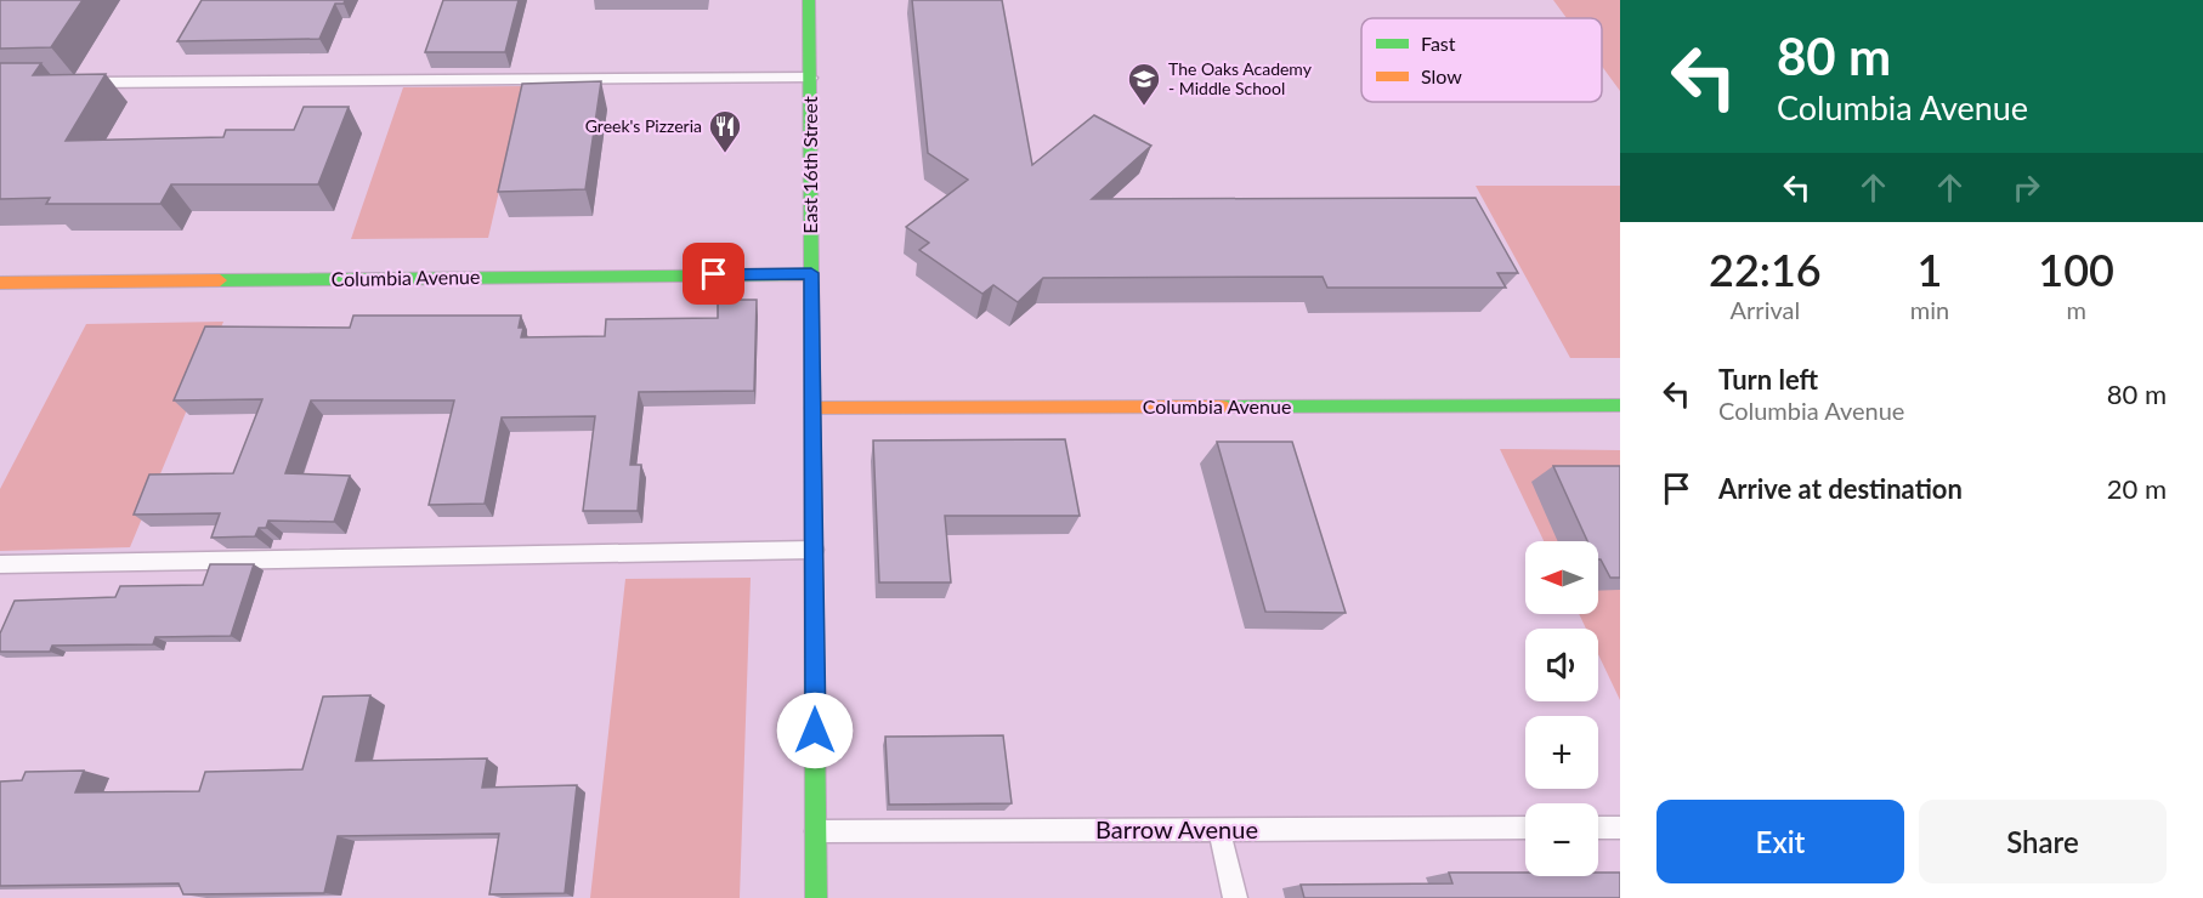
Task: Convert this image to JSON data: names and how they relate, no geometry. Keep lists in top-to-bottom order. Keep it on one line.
{"streets":{"street":["East 16th Street","Columbia Avenue"],"lane":["Barrow Avenue"]},"crossings":[["East 16th Street","Columbia Avenue"],["East 16th Street","Barrow Avenue"]],"places":{"school or university":["The Oaks Academy - Middle School"],"restaurant":["Greek's Pizzeria"]},"legend":["Fast","Slow"],"north":"left","page":{"turn":["80 m","Columbia Avenue"],"eta":["22:16","Arrival","1","min","100","m"],"list":[{"name":"Turn left","note":"Columbia Avenue","value":"80 m"},{"name":"Arrive at destination","value":"20 m"}],"map_buttons":["+","−"],"buttons":["Exit","Share"]}}
